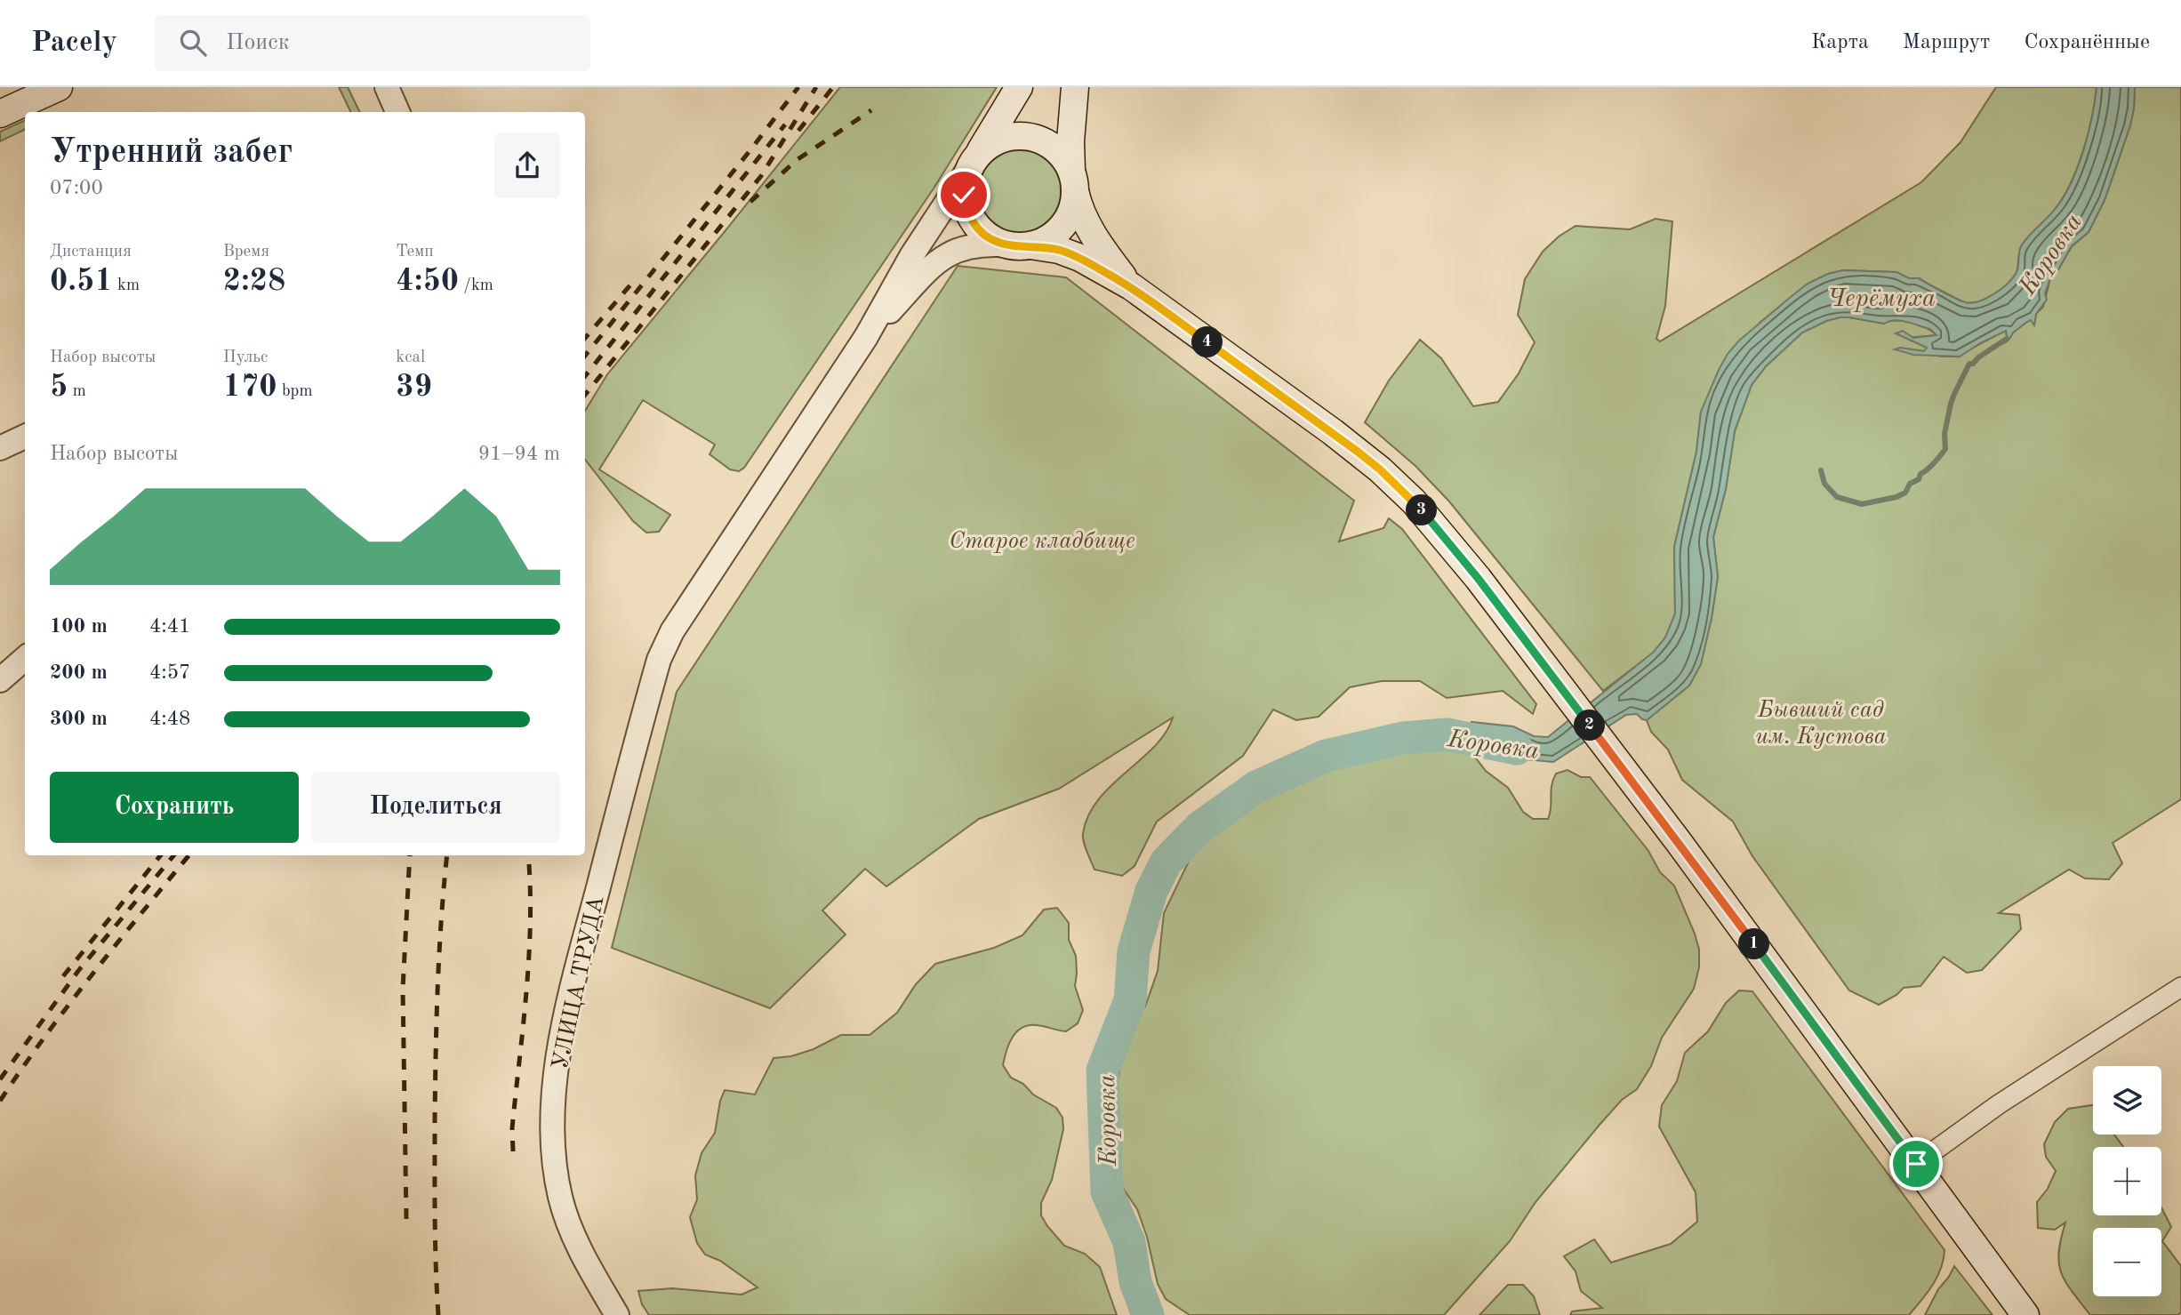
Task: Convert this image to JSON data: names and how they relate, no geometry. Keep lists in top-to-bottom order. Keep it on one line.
{"streets":{"street":["УЛИЦА ТРУДА"]},"water":["Коровка","Черёмуха"],"parks":["Старое кладбище","Бывший сад им. Кустова"],"page":{"header":"Pacely","search":"Поиск","nav":["Карта","Маршрут","Сохранённые"],"heading":["Утренний забег","07:00"],"stats":[["Дистанция","0.51 km"],["Время","2:28"],["Темп","4:50 /km"],["Набор высоты","5 m"],["Пульс","170 bpm"],["kcal","39"]],"pins":["4","3","2","1"],"chart":["Набор высоты","91–94 m"],"list":[{"name":"100 m","note":"4:41"},{"name":"200 m","note":"4:57"},{"name":"300 m","note":"4:48"}],"buttons":["Сохранить","Поделиться"],"map_buttons":["+","−"]}}
